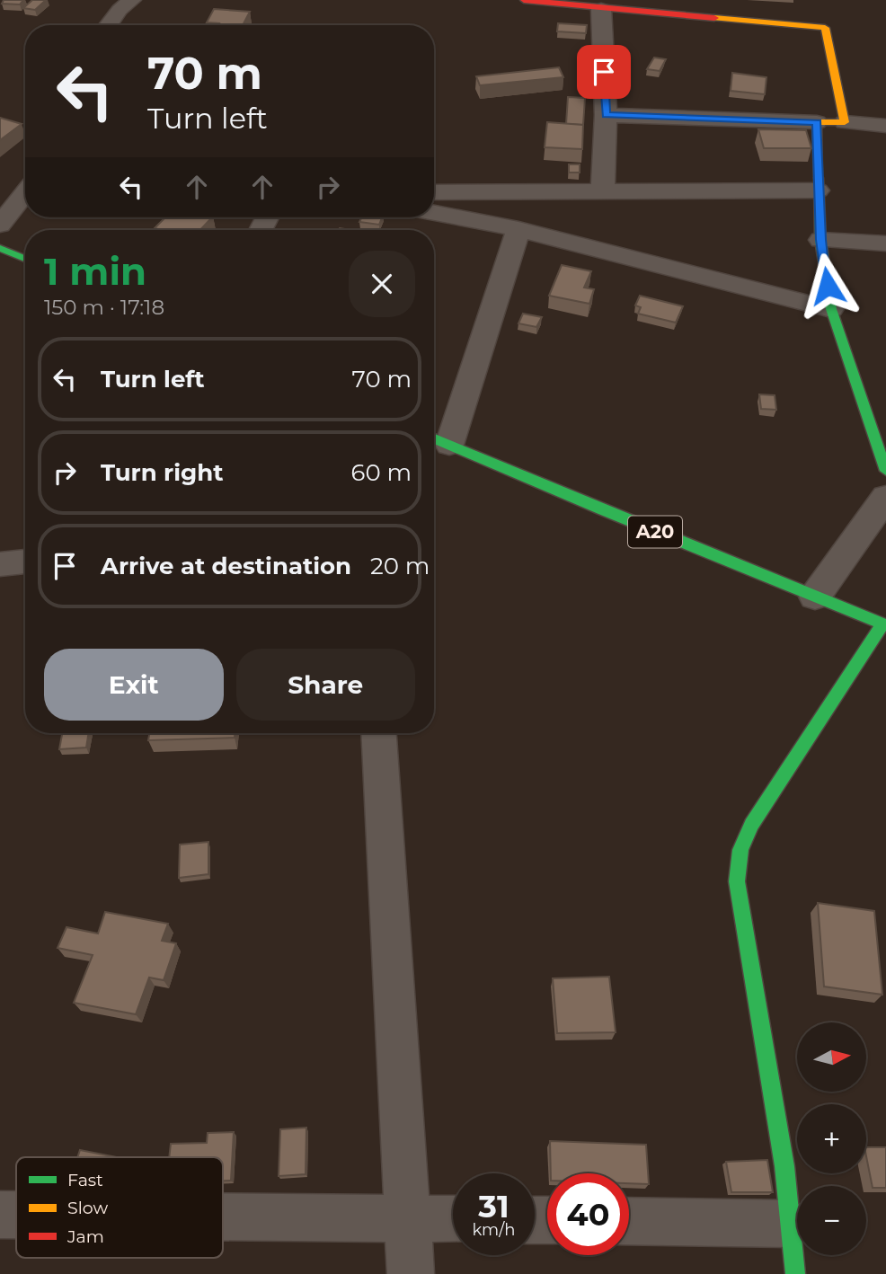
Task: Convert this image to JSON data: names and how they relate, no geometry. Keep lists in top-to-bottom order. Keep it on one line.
{"streets":{"street":["A20"]},"legend":["Fast","Slow","Jam"],"north":"right","page":{"turn":["70 m","Turn left"],"heading":["1 min","150 m · 17:18"],"list":[{"name":"Turn left","value":"70 m"},{"name":"Turn right","value":"60 m"},{"name":"Arrive at destination","value":"20 m"}],"buttons":["Exit","Share"],"map_buttons":["+","−"],"speed":"31 km/h","limit":"40"}}
